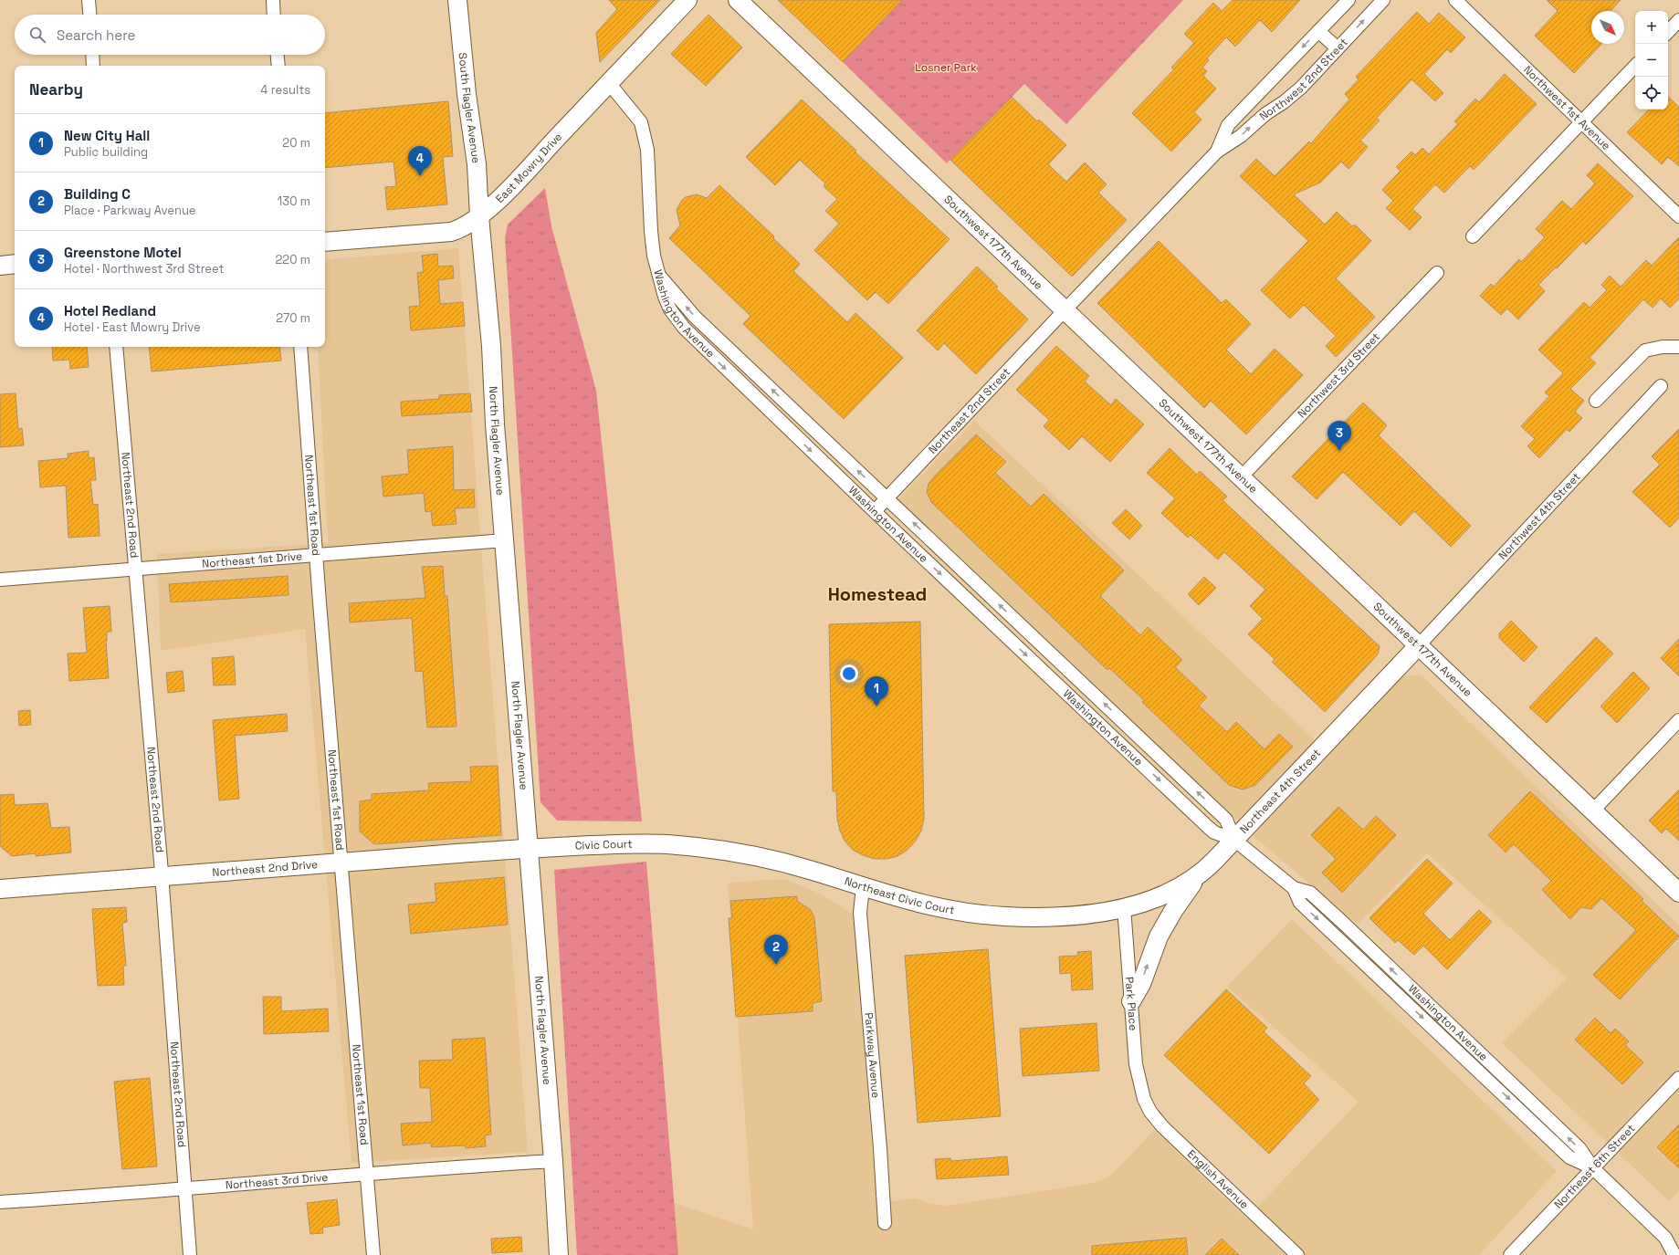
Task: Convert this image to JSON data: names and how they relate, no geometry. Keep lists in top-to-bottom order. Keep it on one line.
{"streets":{"street":["Northwest 2nd Street","Northwest 1st Avenue","South Flagler Avenue","East Mowry Drive","Southwest 177th Avenue","Washington Avenue","Northwest 3rd Street","Northeast 2nd Street","North Flagler Avenue","Northeast 2nd Road","Northeast 1st Road","Northwest 4th Street","Northeast 1st Drive","Northeast 4th Street","Civic Court","Northeast 2nd Drive","Northeast Civic Court","Park Place","Parkway Avenue","Northeast 6th Street","English Avenue","Northeast 3rd Drive"]},"crossings":[["Northwest 2nd Street","Southwest 177th Avenue"],["Northwest 2nd Street","Northeast 2nd Street"],["South Flagler Avenue","East Mowry Drive"],["South Flagler Avenue","North Flagler Avenue"],["East Mowry Drive","North Flagler Avenue"],["Southwest 177th Avenue","Northwest 3rd Street"],["Southwest 177th Avenue","Northeast 2nd Street"],["Southwest 177th Avenue","Northwest 4th Street"],["Southwest 177th Avenue","Northeast 4th Street"],["Washington Avenue","Northeast 2nd Street"],["Washington Avenue","Northeast 4th Street"],["Washington Avenue","Northeast 6th Street"],["North Flagler Avenue","Northeast 1st Drive"],["North Flagler Avenue","Civic Court"],["North Flagler Avenue","Northeast 2nd Drive"],["North Flagler Avenue","Northeast 3rd Drive"],["Northeast 2nd Road","Northeast 1st Drive"],["Northeast 2nd Road","Northeast 2nd Drive"],["Northeast 2nd Road","Northeast 3rd Drive"],["Northeast 1st Road","Northeast 1st Drive"],["Northeast 1st Road","Northeast 2nd Drive"],["Northeast 1st Road","Northeast 3rd Drive"],["Northwest 4th Street","Northeast 4th Street"],["Northeast 4th Street","Northeast Civic Court"],["Northeast 4th Street","Park Place"],["Civic Court","Northeast 2nd Drive"],["Civic Court","Northeast Civic Court"],["Northeast Civic Court","Park Place"],["Northeast Civic Court","Parkway Avenue"],["Park Place","English Avenue"]],"districts":["Homestead"],"parks":["Losner Park"],"north":"bottom right","page":{"map_buttons":["+","−"],"search":"Search here","heading":["Nearby","4 results"],"list":[{"mark":"1","name":"New City Hall","note":"Public building","value":"20 m"},{"mark":"2","name":"Building C","note":"Place · Parkway Avenue","value":"130 m"},{"mark":"3","name":"Greenstone Motel","note":"Hotel · Northwest 3rd Street","value":"220 m"},{"mark":"4","name":"Hotel Redland","note":"Hotel · East Mowry Drive","value":"270 m"}],"pins":["4","3","1","2"]}}
